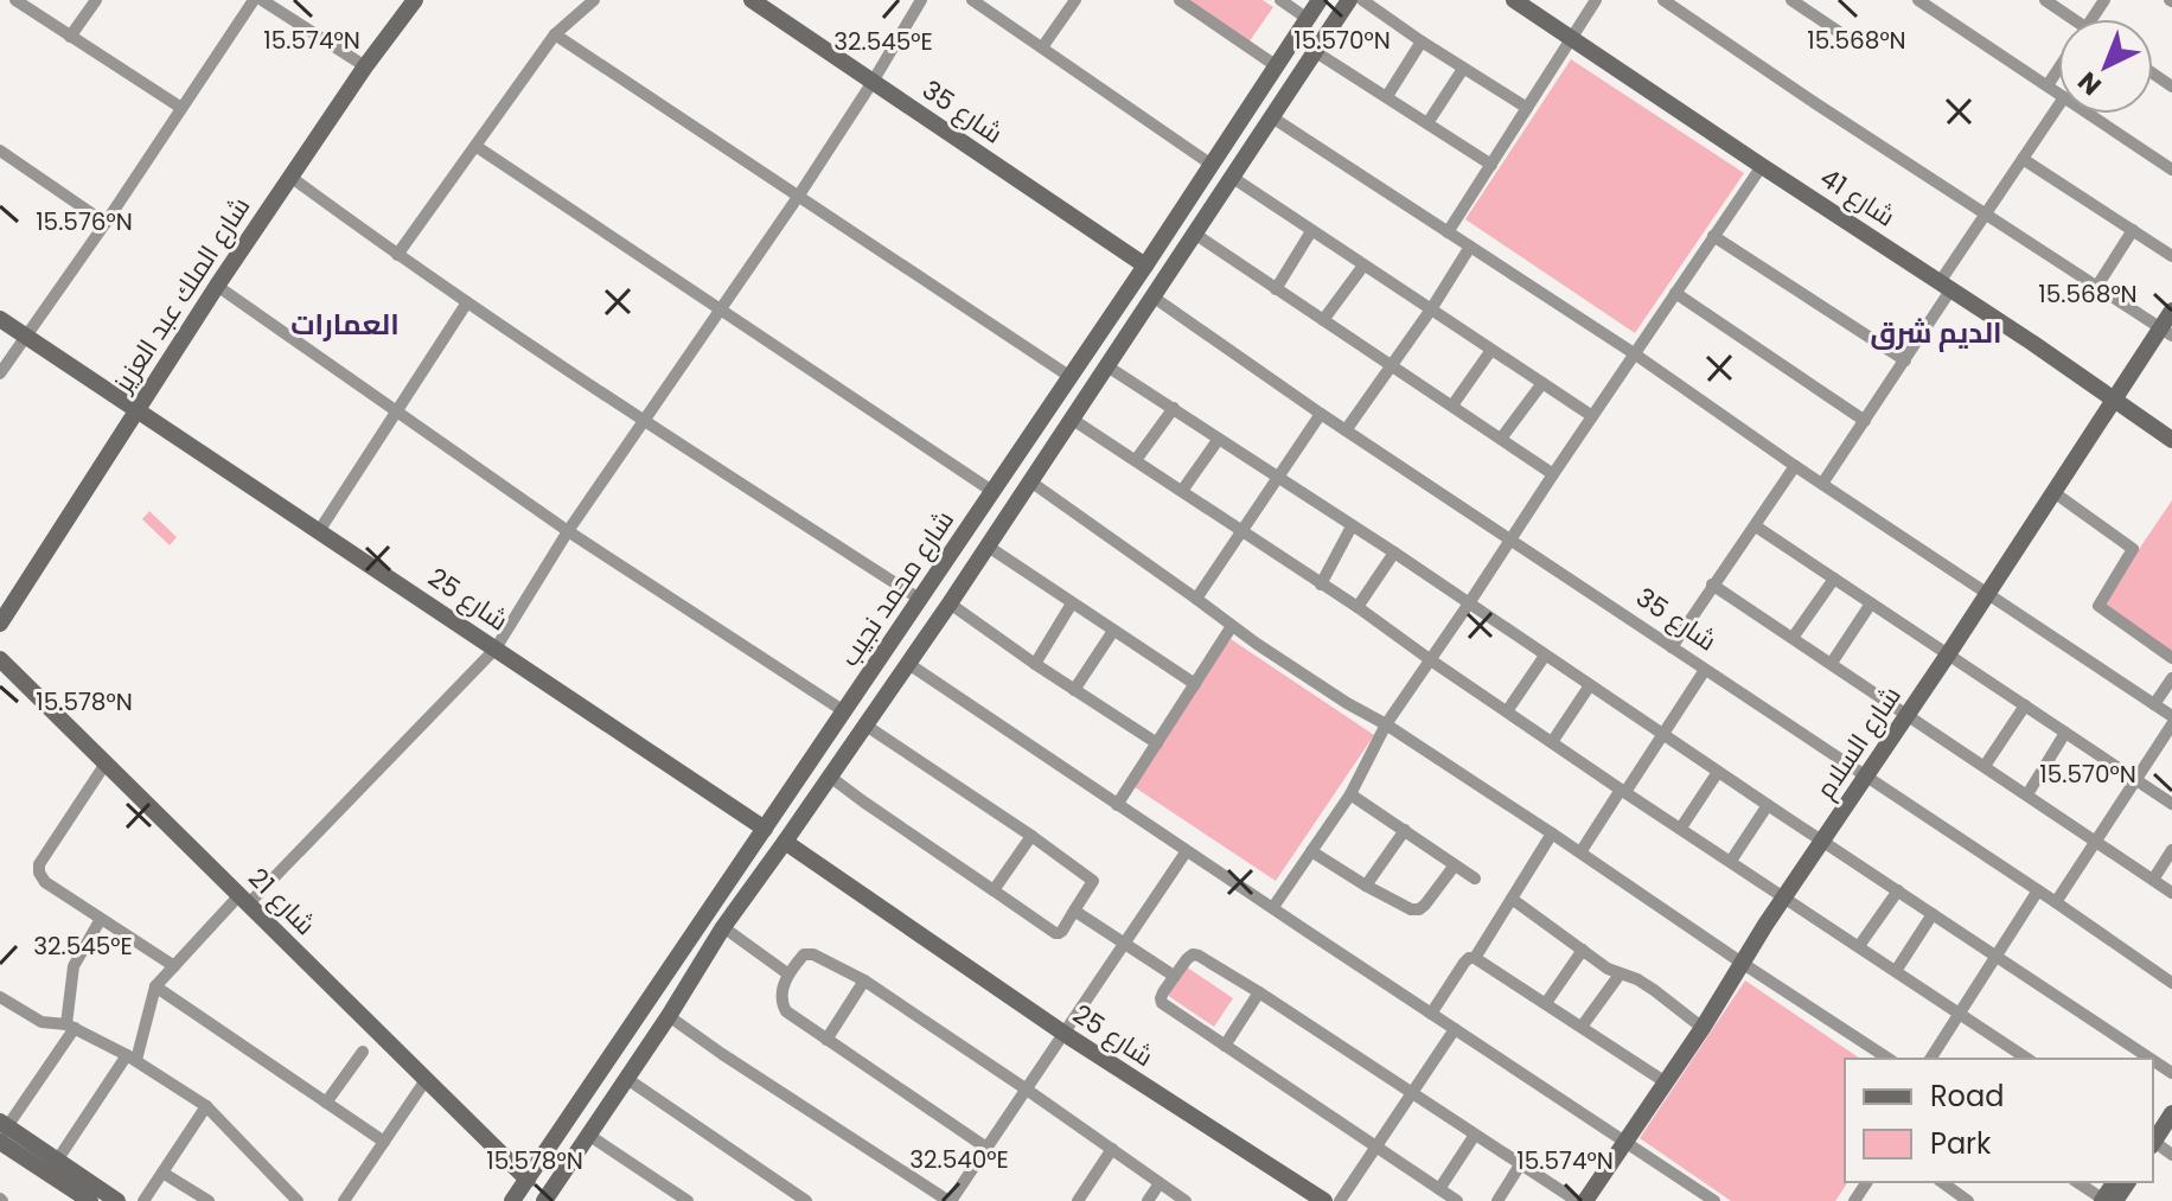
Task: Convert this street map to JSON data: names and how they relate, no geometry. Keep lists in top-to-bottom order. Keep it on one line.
{"streets":{"street":["شارع 35","شارع 41","شارع الملك عبد العزيز","شارع محمد نجيب","شارع 25","شارع السلام","شارع 21"]},"crossings":[["شارع 35","شارع محمد نجيب"],["شارع 35","شارع السلام"],["شارع 41","شارع السلام"],["شارع الملك عبد العزيز","شارع 25"],["شارع محمد نجيب","شارع 25"],["شارع محمد نجيب","شارع 21"]],"districts":["العمارات","الديم شرق"],"legend":["Road","Park"],"north":"bottom left","coordinates":["15.574°N","15.570°N","15.568°N","32.545°E","15.576°N","15.578°N","32.540°E"]}
